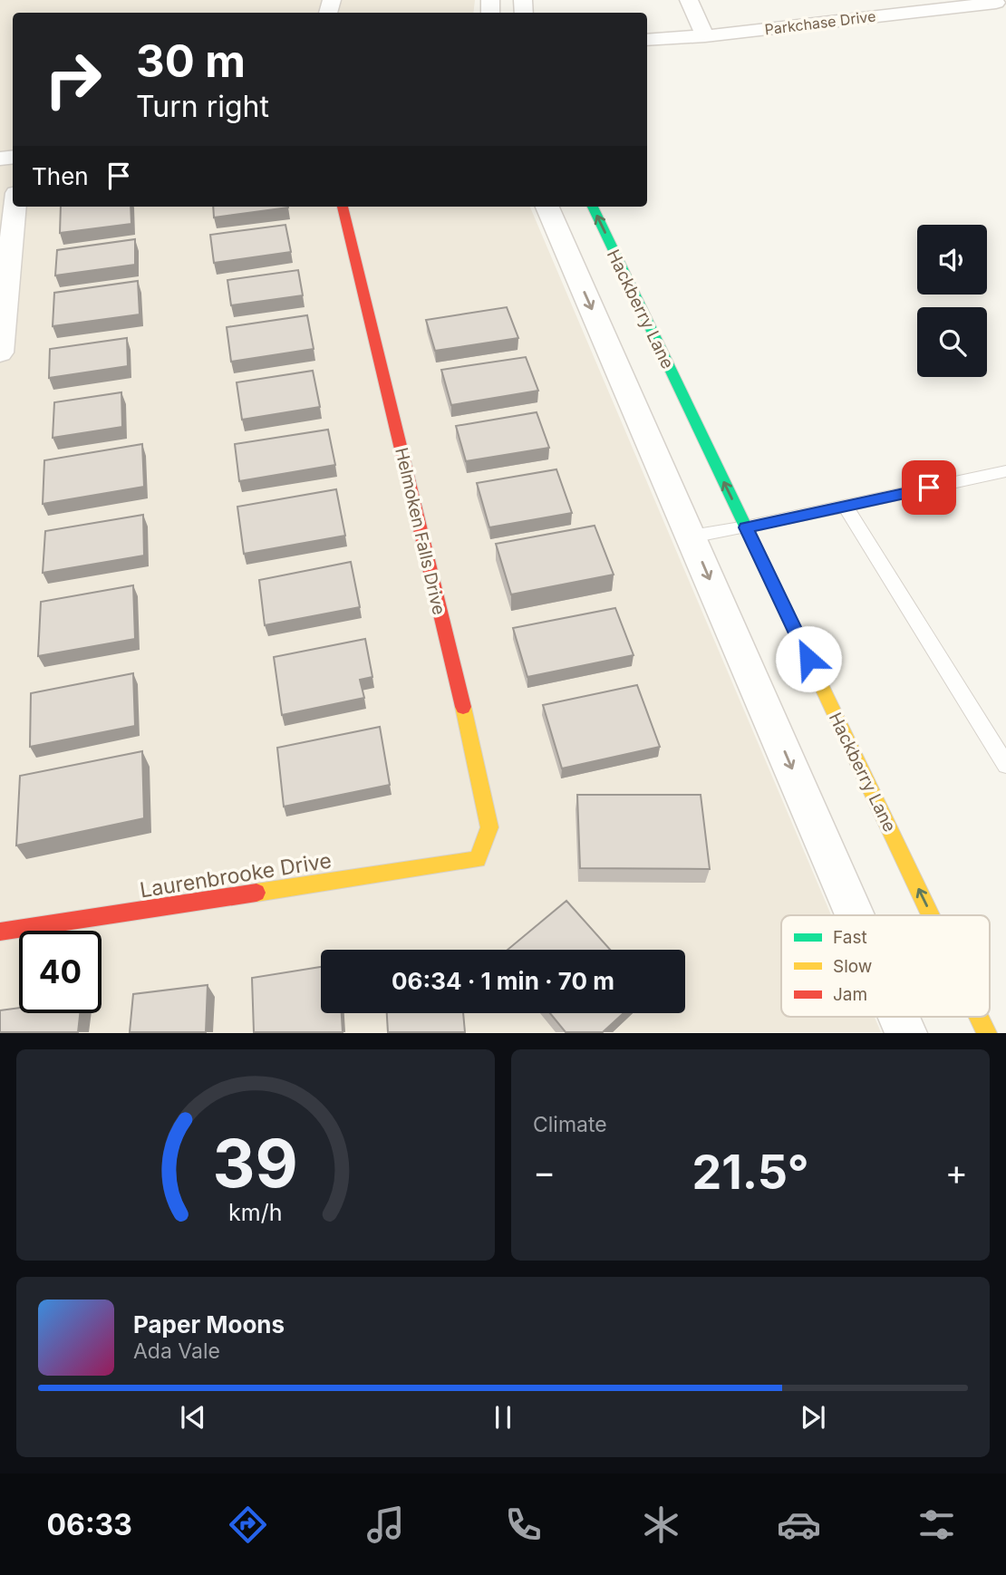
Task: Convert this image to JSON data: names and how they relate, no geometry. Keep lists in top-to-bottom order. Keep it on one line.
{"streets":{"street":["Parkchase Drive","Hackberry Lane","Helmoken Falls Drive","Laurenbrooke Drive"]},"crossings":[["Helmoken Falls Drive","Laurenbrooke Drive"]],"legend":["Fast","Slow","Jam"],"page":{"turn":["30 m","Turn right"],"then":"Then","limit":"40","trip":"06:34 · 1 min · 70 m","tile":"Climate","heat":["−","21.5°","+"],"song":["Paper Moons","Ada Vale"],"tabs":"06:33","gauge":["39","km/h"]}}
